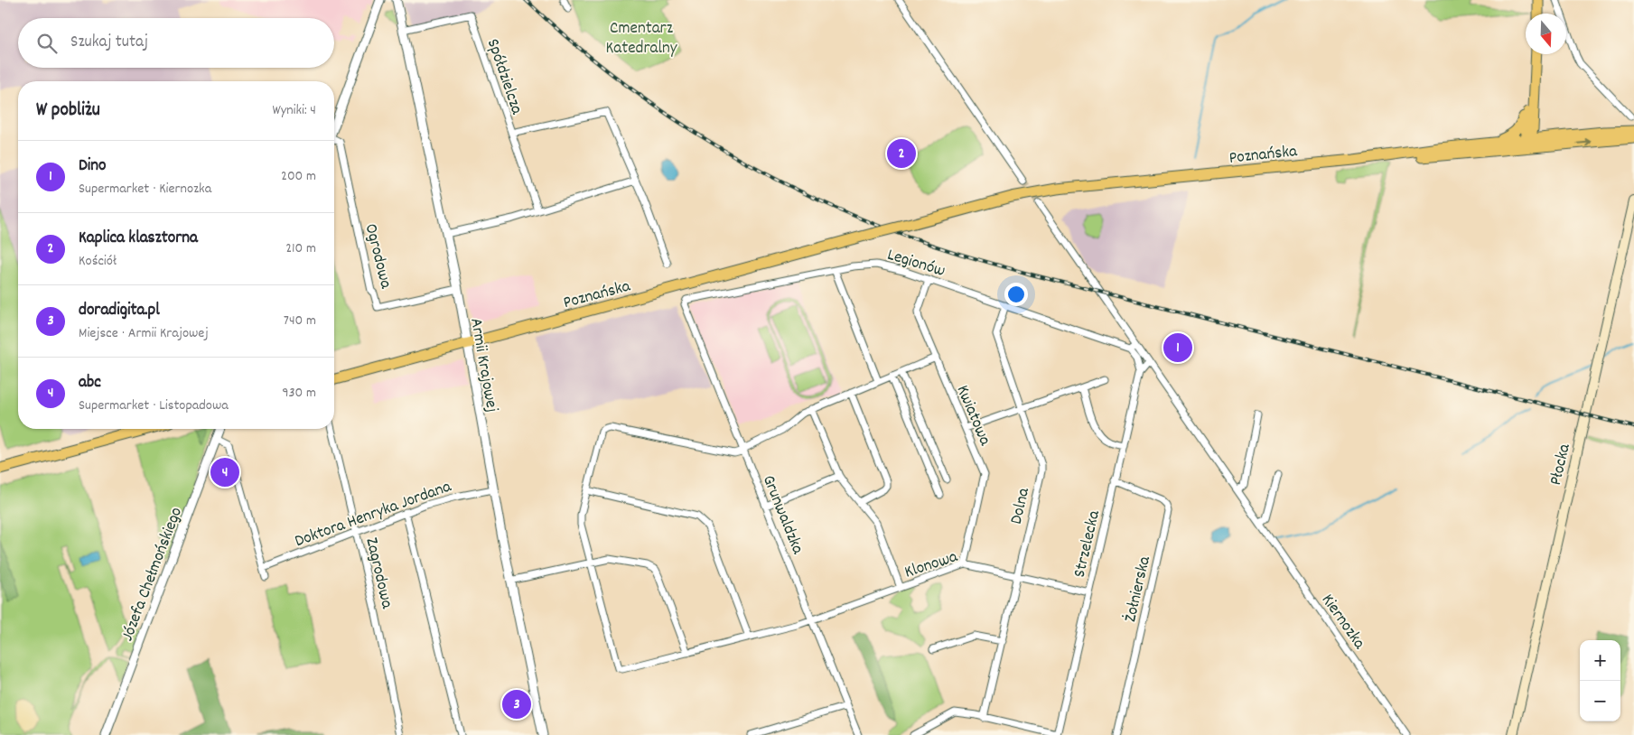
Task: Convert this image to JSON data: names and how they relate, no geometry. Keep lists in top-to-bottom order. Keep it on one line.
{"streets":{"main road":["Poznańska","Płocka"],"street":["Spółdzielcza","Ogrodowa","Legionów","Armii Krajowej","Kwiatowa","Dolna","Doktora Henryka Jordana","Grunwaldzka","Strzelecka","Klonowa","Zagrodowa","Józefa Chełmońskiego","Żołnierska","Kiernozka"]},"crossings":[["Spółdzielcza","Armii Krajowej"],["Poznańska","Armii Krajowej"],["Ogrodowa","Armii Krajowej"],["Legionów","Kwiatowa"],["Legionów","Dolna"],["Legionów","Grunwaldzka"],["Legionów","Kiernozka"],["Armii Krajowej","Doktora Henryka Jordana"],["Kwiatowa","Klonowa"],["Dolna","Klonowa"],["Doktora Henryka Jordana","Zagrodowa"],["Grunwaldzka","Klonowa"],["Strzelecka","Klonowa"],["Strzelecka","Żołnierska"]],"parks":["Cmentarz Katedralny"],"north":"bottom","page":{"search":"Szukaj tutaj","heading":["W pobliżu","Wyniki: 4"],"pins":["2","1","4","3"],"list":[{"mark":"1","name":"Dino","note":"Supermarket · Kiernozka","value":"200 m"},{"mark":"2","name":"Kaplica klasztorna","note":"Kościół","value":"210 m"},{"mark":"3","name":"doradigita.pl","note":"Miejsce · Armii Krajowej","value":"740 m"},{"mark":"4","name":"abc","note":"Supermarket · Listopadowa","value":"930 m"}],"map_buttons":["+","−"]}}
